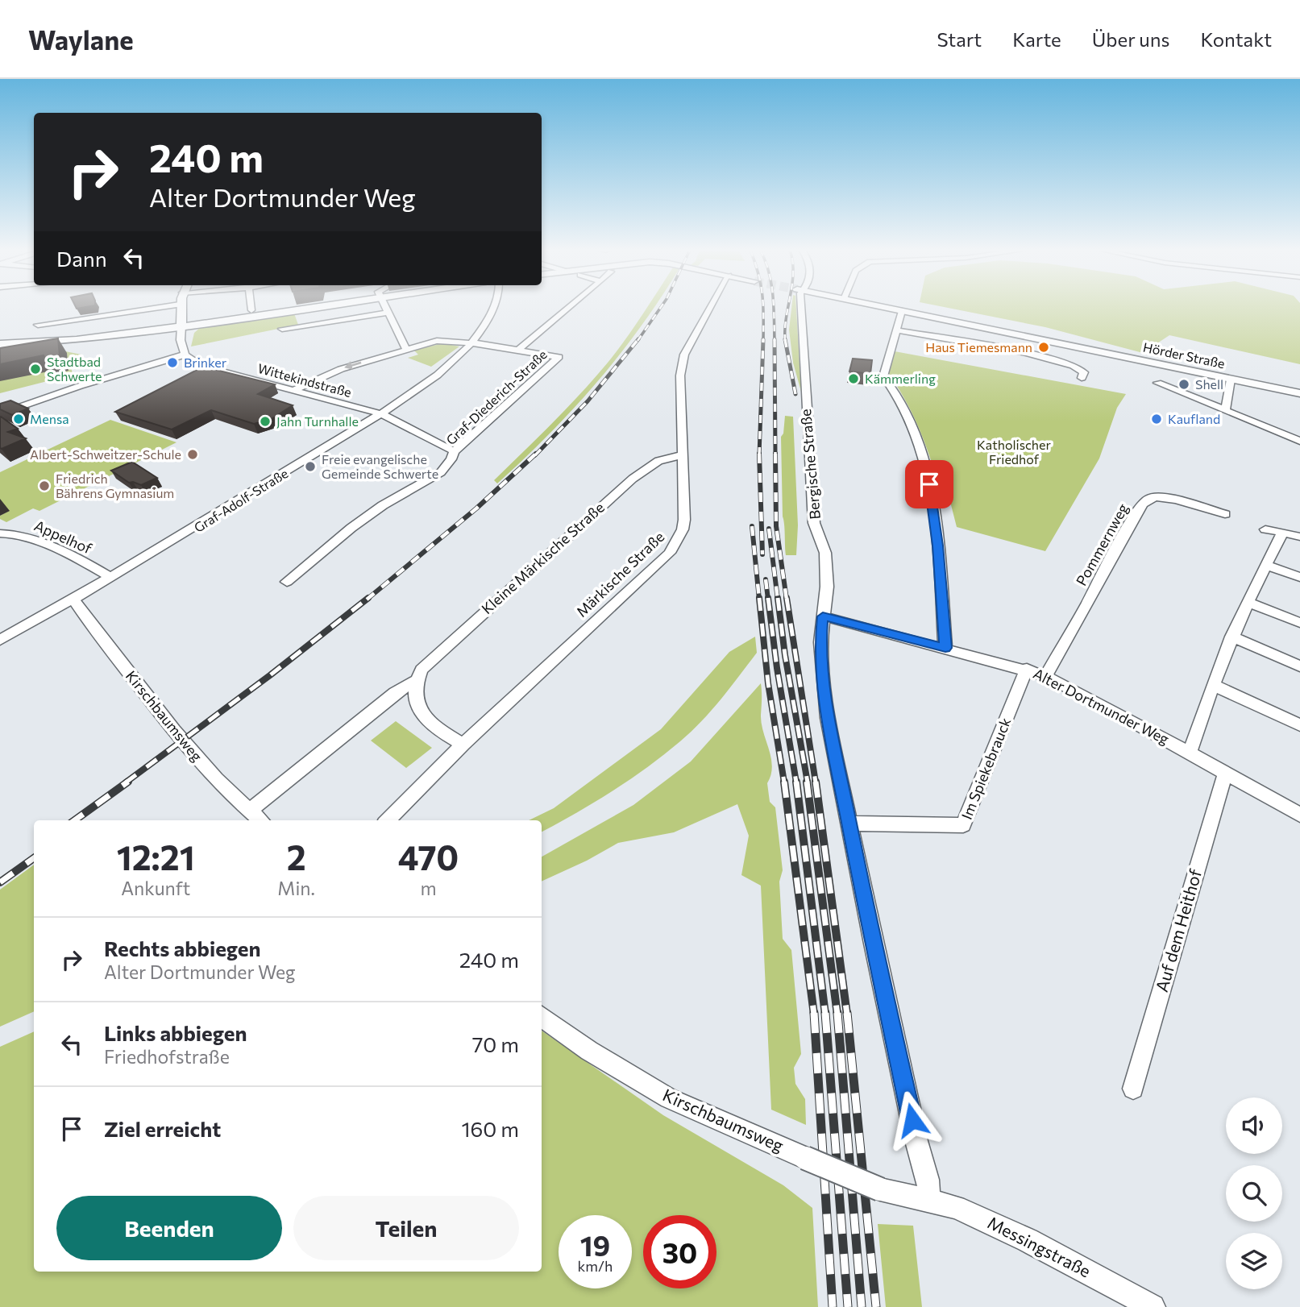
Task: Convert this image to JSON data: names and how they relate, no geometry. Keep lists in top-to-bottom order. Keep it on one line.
{"streets":{"main road":["Hörder Straße"],"street":["Wittekindstraße","Graf-Diederich-Straße","Bergische Straße","Graf-Adolf-Straße","Appelhof","Pommernweg","Kleine Märkische Straße","Märkische Straße","Alter Dortmunder Weg","Kirschbaumsweg","Im Spiekebrauck","Auf dem Heithof","Messingstraße"]},"crossings":[["Wittekindstraße","Graf-Diederich-Straße"],["Wittekindstraße","Graf-Adolf-Straße"],["Bergische Straße","Alter Dortmunder Weg"],["Bergische Straße","Kirschbaumsweg"],["Bergische Straße","Im Spiekebrauck"],["Bergische Straße","Messingstraße"],["Graf-Adolf-Straße","Appelhof"],["Graf-Adolf-Straße","Kirschbaumsweg"],["Pommernweg","Alter Dortmunder Weg"],["Kleine Märkische Straße","Märkische Straße"],["Kleine Märkische Straße","Kirschbaumsweg"],["Alter Dortmunder Weg","Im Spiekebrauck"],["Alter Dortmunder Weg","Auf dem Heithof"],["Kirschbaumsweg","Messingstraße"]],"parks":["Katholischer Friedhof"],"places":["Haus Tiemesmann","Brinker","Stadtbad Schwerte","Kämmerling","Shell","Mensa","Kaufland","Jahn Turnhalle","Albert-Schweitzer-Schule","Freie evangelische Gemeinde Schwerte","Friedrich Bährens Gymnasium"],"page":{"header":"Waylane","nav":["Start","Karte","Über uns","Kontakt"],"turn":["240 m","Alter Dortmunder Weg"],"then":"Dann","eta":["12:21","Ankunft","2","Min.","470","m"],"list":[{"name":"Rechts abbiegen","note":"Alter Dortmunder Weg","value":"240 m"},{"name":"Links abbiegen","note":"Friedhofstraße","value":"70 m"},{"name":"Ziel erreicht","value":"160 m"}],"buttons":["Beenden","Teilen"],"speed":"19 km/h","limit":"30"}}
